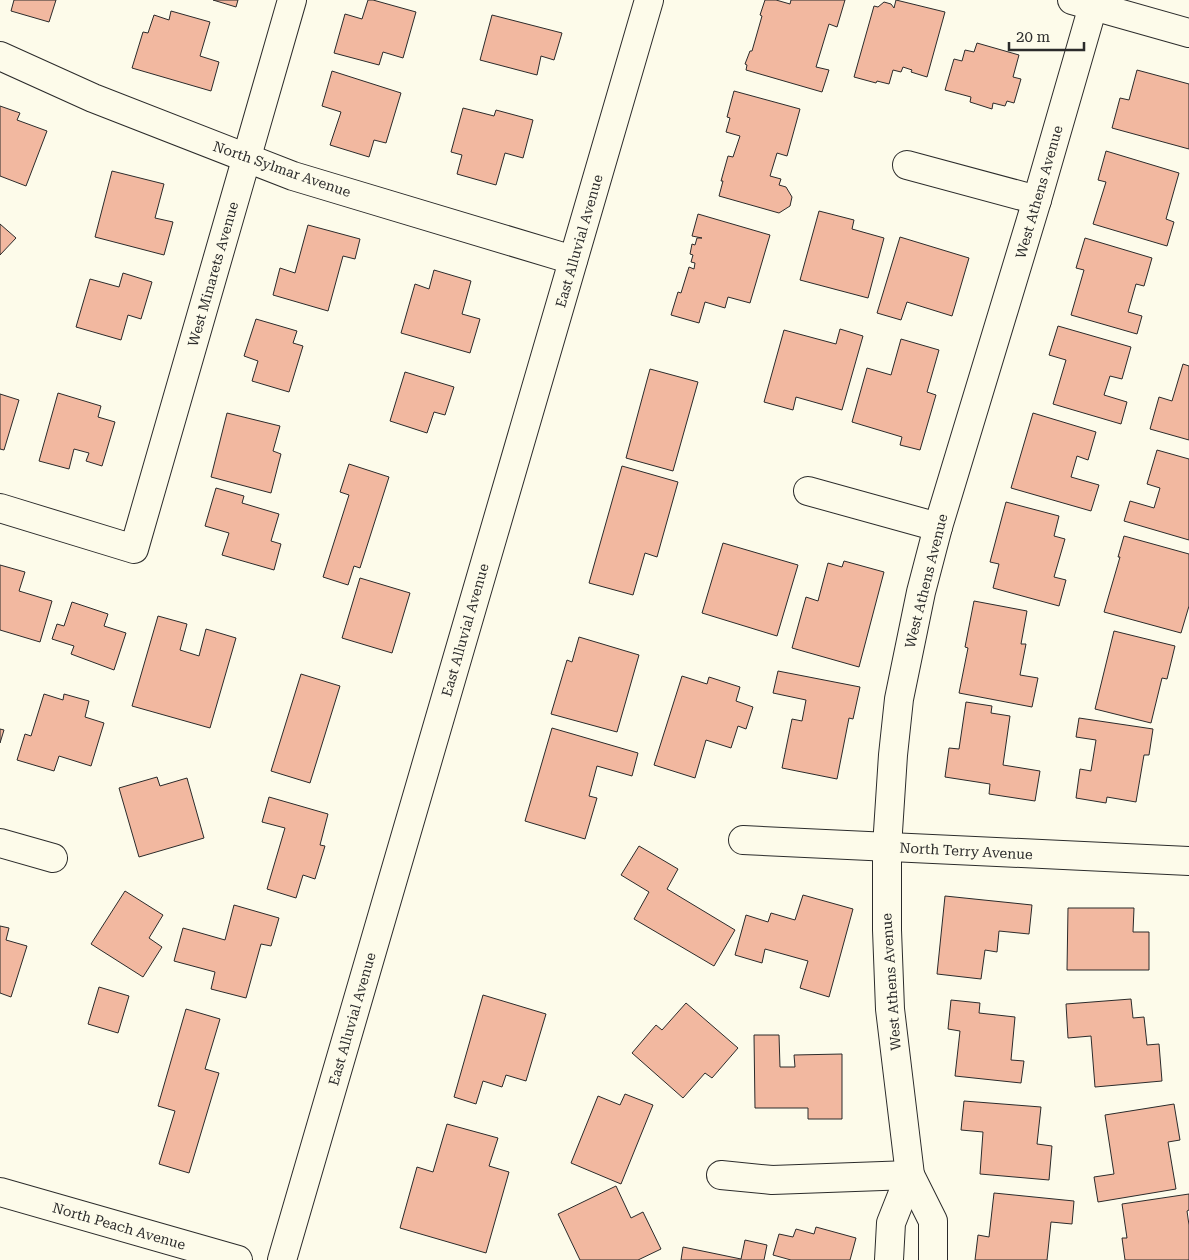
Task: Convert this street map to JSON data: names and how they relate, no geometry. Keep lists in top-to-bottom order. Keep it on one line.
{"streets":{"street":["North Sylmar Avenue","West Athens Avenue","East Alluvial Avenue","West Minarets Avenue","North Terry Avenue","North Peach Avenue"]},"crossings":[["North Sylmar Avenue","East Alluvial Avenue"],["North Sylmar Avenue","West Minarets Avenue"],["West Athens Avenue","North Terry Avenue"]],"scale_bar":"20 m"}
